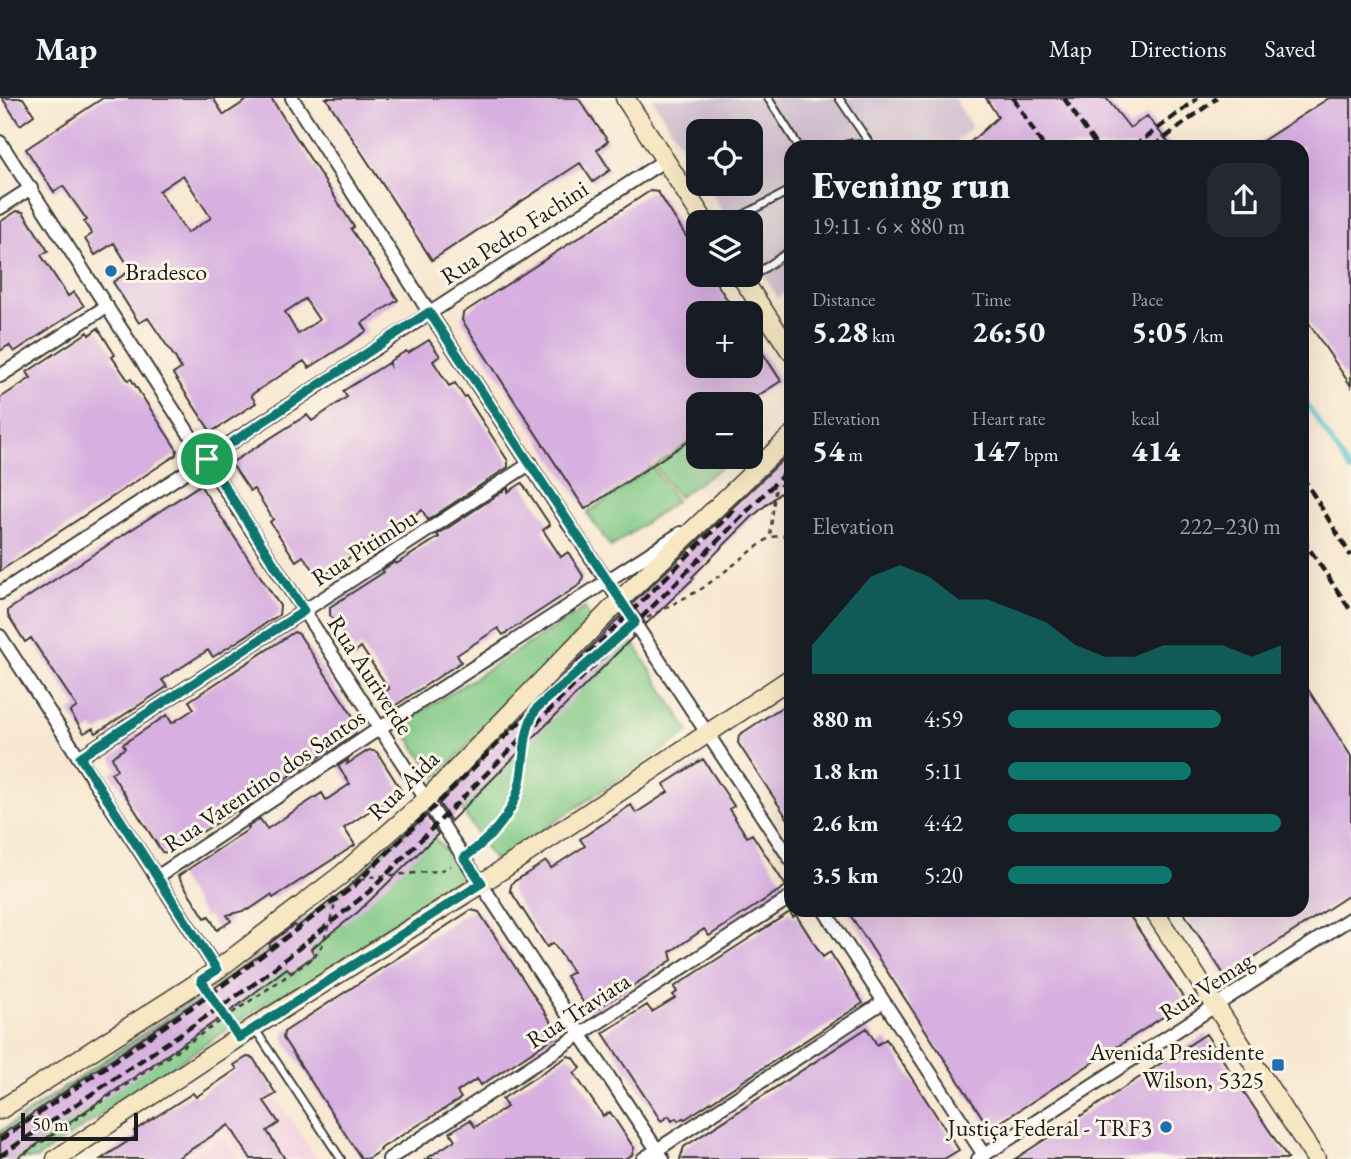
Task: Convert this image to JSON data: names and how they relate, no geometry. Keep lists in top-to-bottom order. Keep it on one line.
{"streets":{"street":["Rua Pedro Fachini","Rua Pitimbu","Rua Auriverde","Rua Vatentino dos Santos","Rua Aida","Rua Vemag","Rua Traviata"]},"crossings":[["Rua Pedro Fachini","Rua Auriverde"],["Rua Pitimbu","Rua Auriverde"],["Rua Auriverde","Rua Vatentino dos Santos"],["Rua Auriverde","Rua Aida"],["Rua Auriverde","Rua Traviata"],["Rua Vatentino dos Santos","Rua Aida"]],"places":{"other":["Bradesco","Justiça Federal - TRF3"],"transit":["Avenida Presidente Wilson, 5325"]},"scale_bar":"50 m","page":{"header":"Map","nav":["Map","Directions","Saved"],"map_buttons":["+","−"],"heading":["Evening run","19:11 · 6 × 880 m"],"stats":[["Distance","5.28 km"],["Time","26:50"],["Pace","5:05 /km"],["Elevation","54 m"],["Heart rate","147 bpm"],["kcal","414"]],"chart":["Elevation","222–230 m"],"list":[{"name":"880 m","note":"4:59"},{"name":"1.8 km","note":"5:11"},{"name":"2.6 km","note":"4:42"},{"name":"3.5 km","note":"5:20"}],"scale":"50 m"}}
